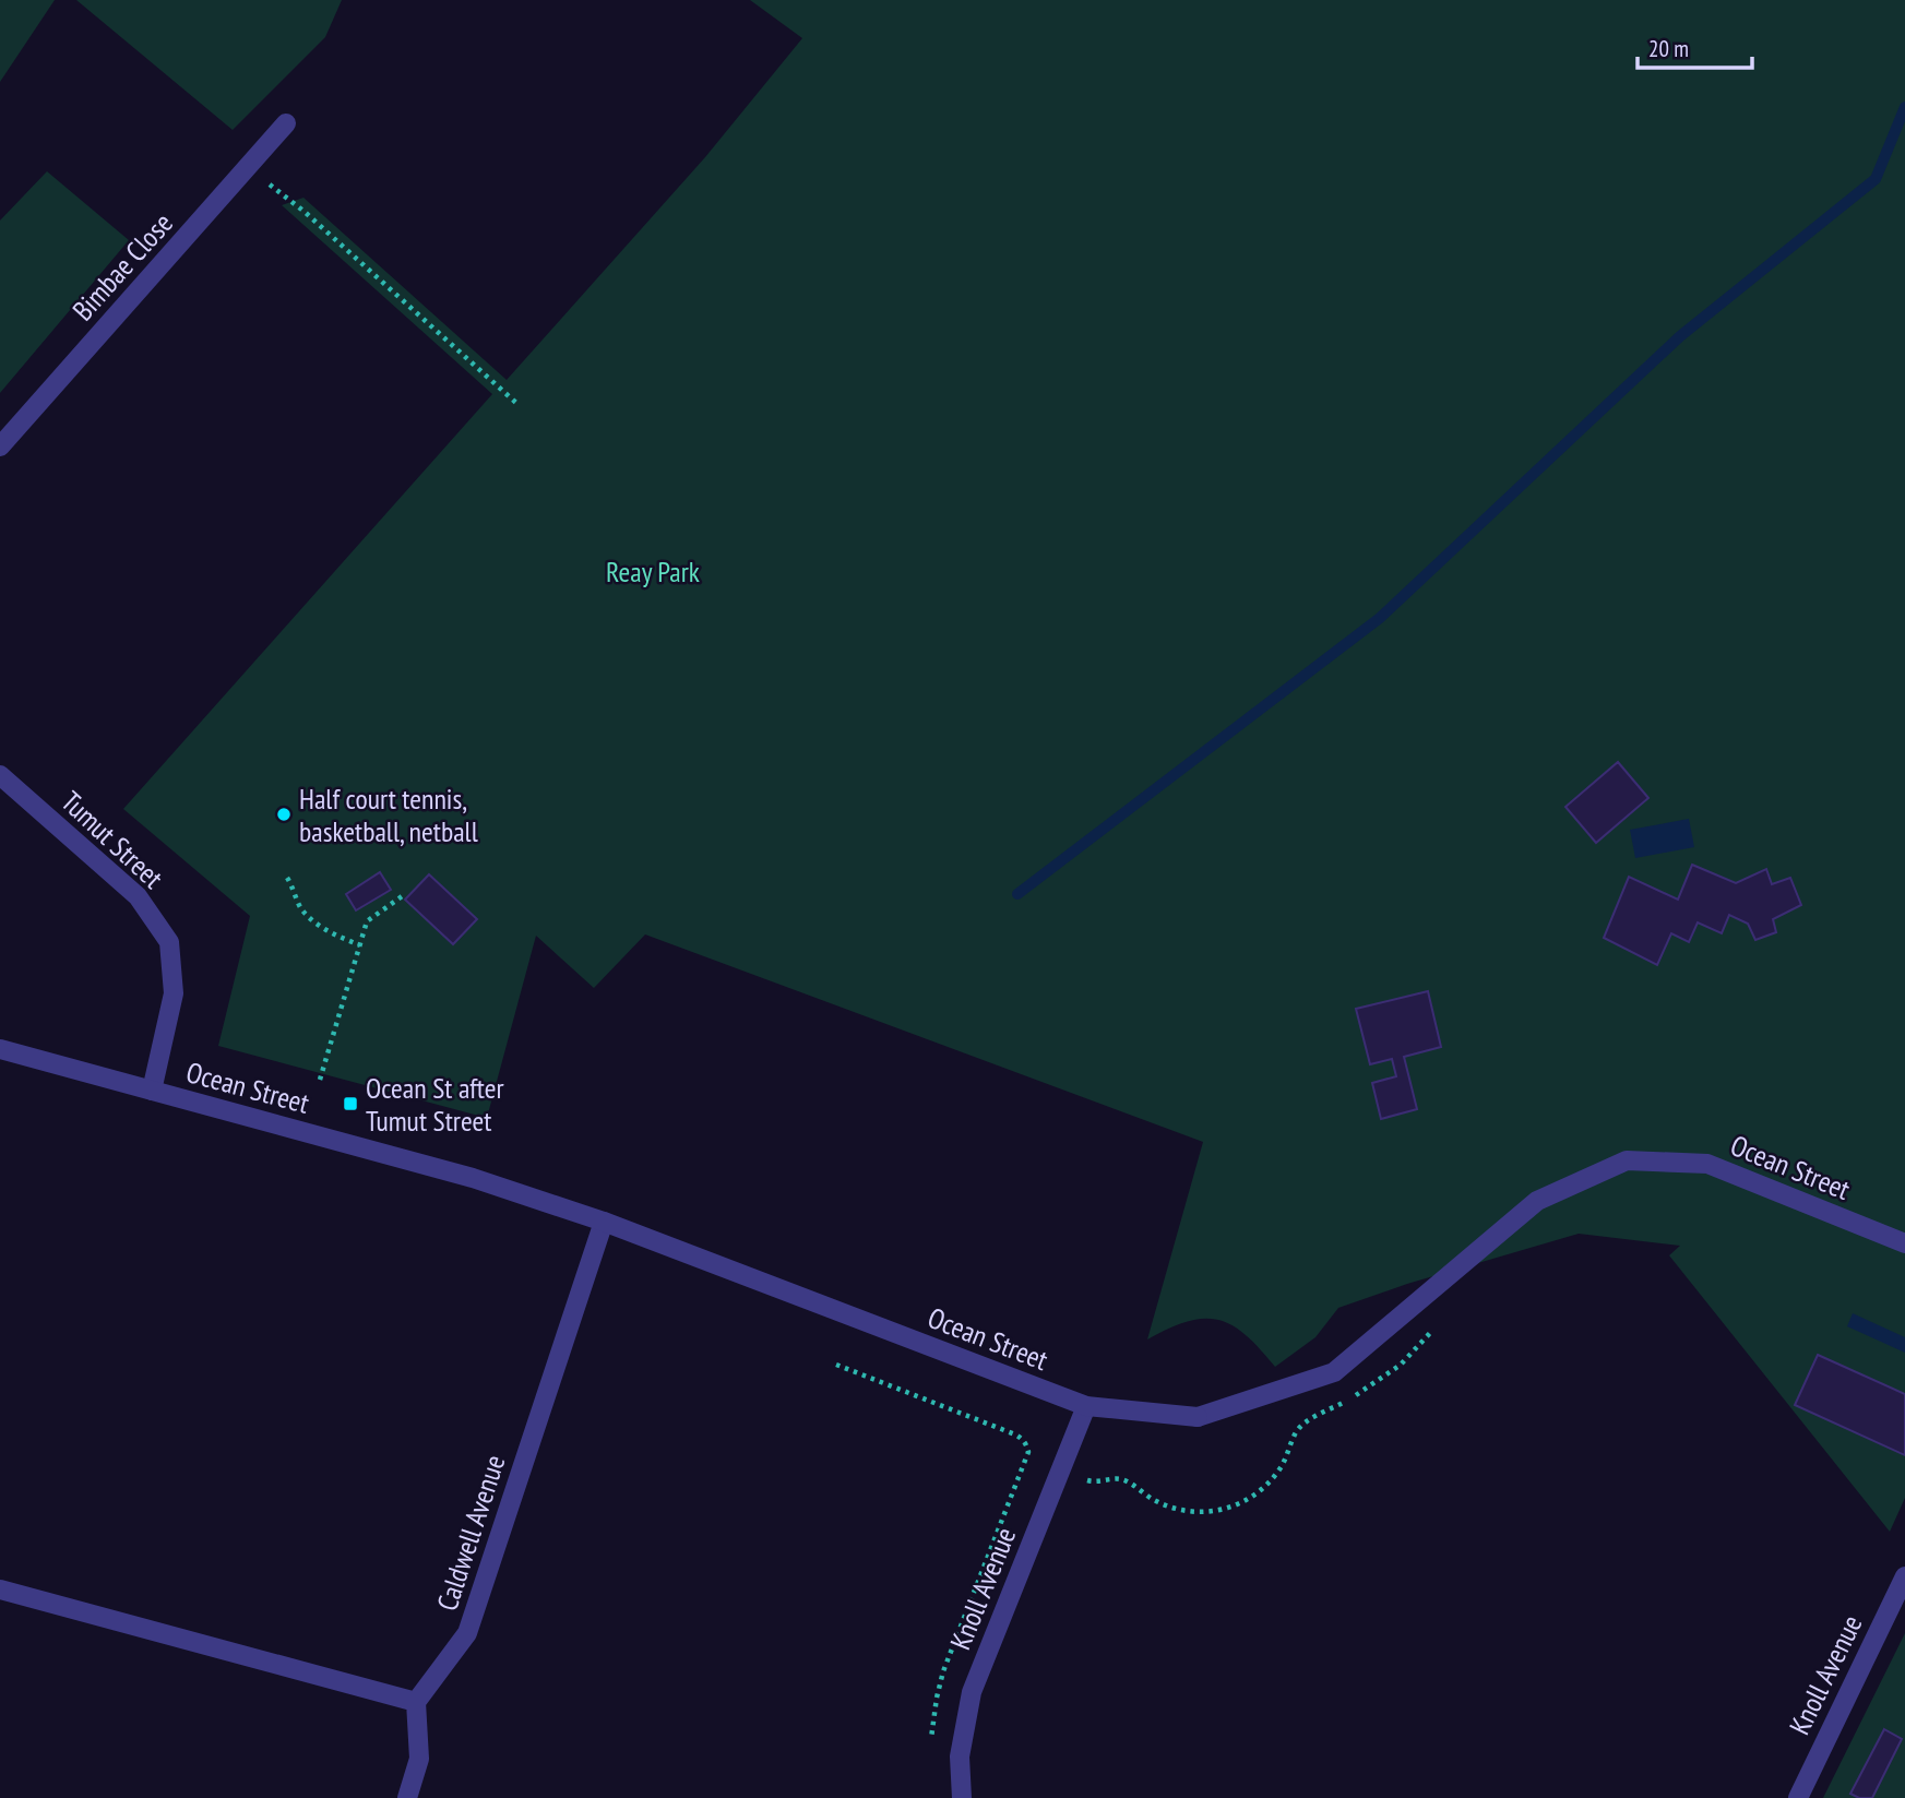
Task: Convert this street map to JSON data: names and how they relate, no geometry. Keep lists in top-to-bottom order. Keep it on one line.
{"streets":{"street":["Bimbae Close","Tumut Street","Ocean Street","Caldwell Avenue","Knoll Avenue"]},"crossings":[["Tumut Street","Ocean Street"],["Ocean Street","Caldwell Avenue"],["Ocean Street","Knoll Avenue"]],"parks":["Reay Park"],"places":{"other":["Half court tennis, basketball, netball"],"transit":["Ocean St after Tumut Street"]},"scale_bar":"20 m"}
